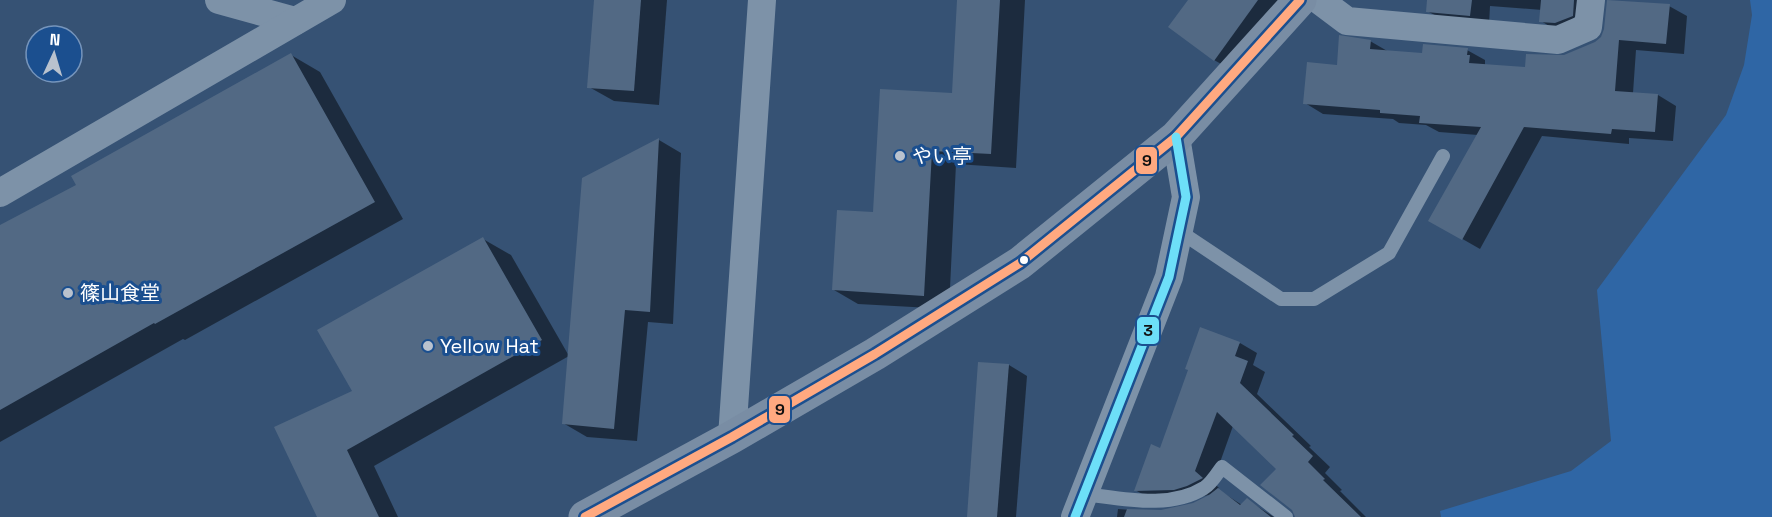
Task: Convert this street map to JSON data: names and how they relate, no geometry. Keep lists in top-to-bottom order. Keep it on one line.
{"places":["やい亭","篠山食堂","Yellow Hat"],"lines":["transit line 9","transit line 3"],"north":"top"}
